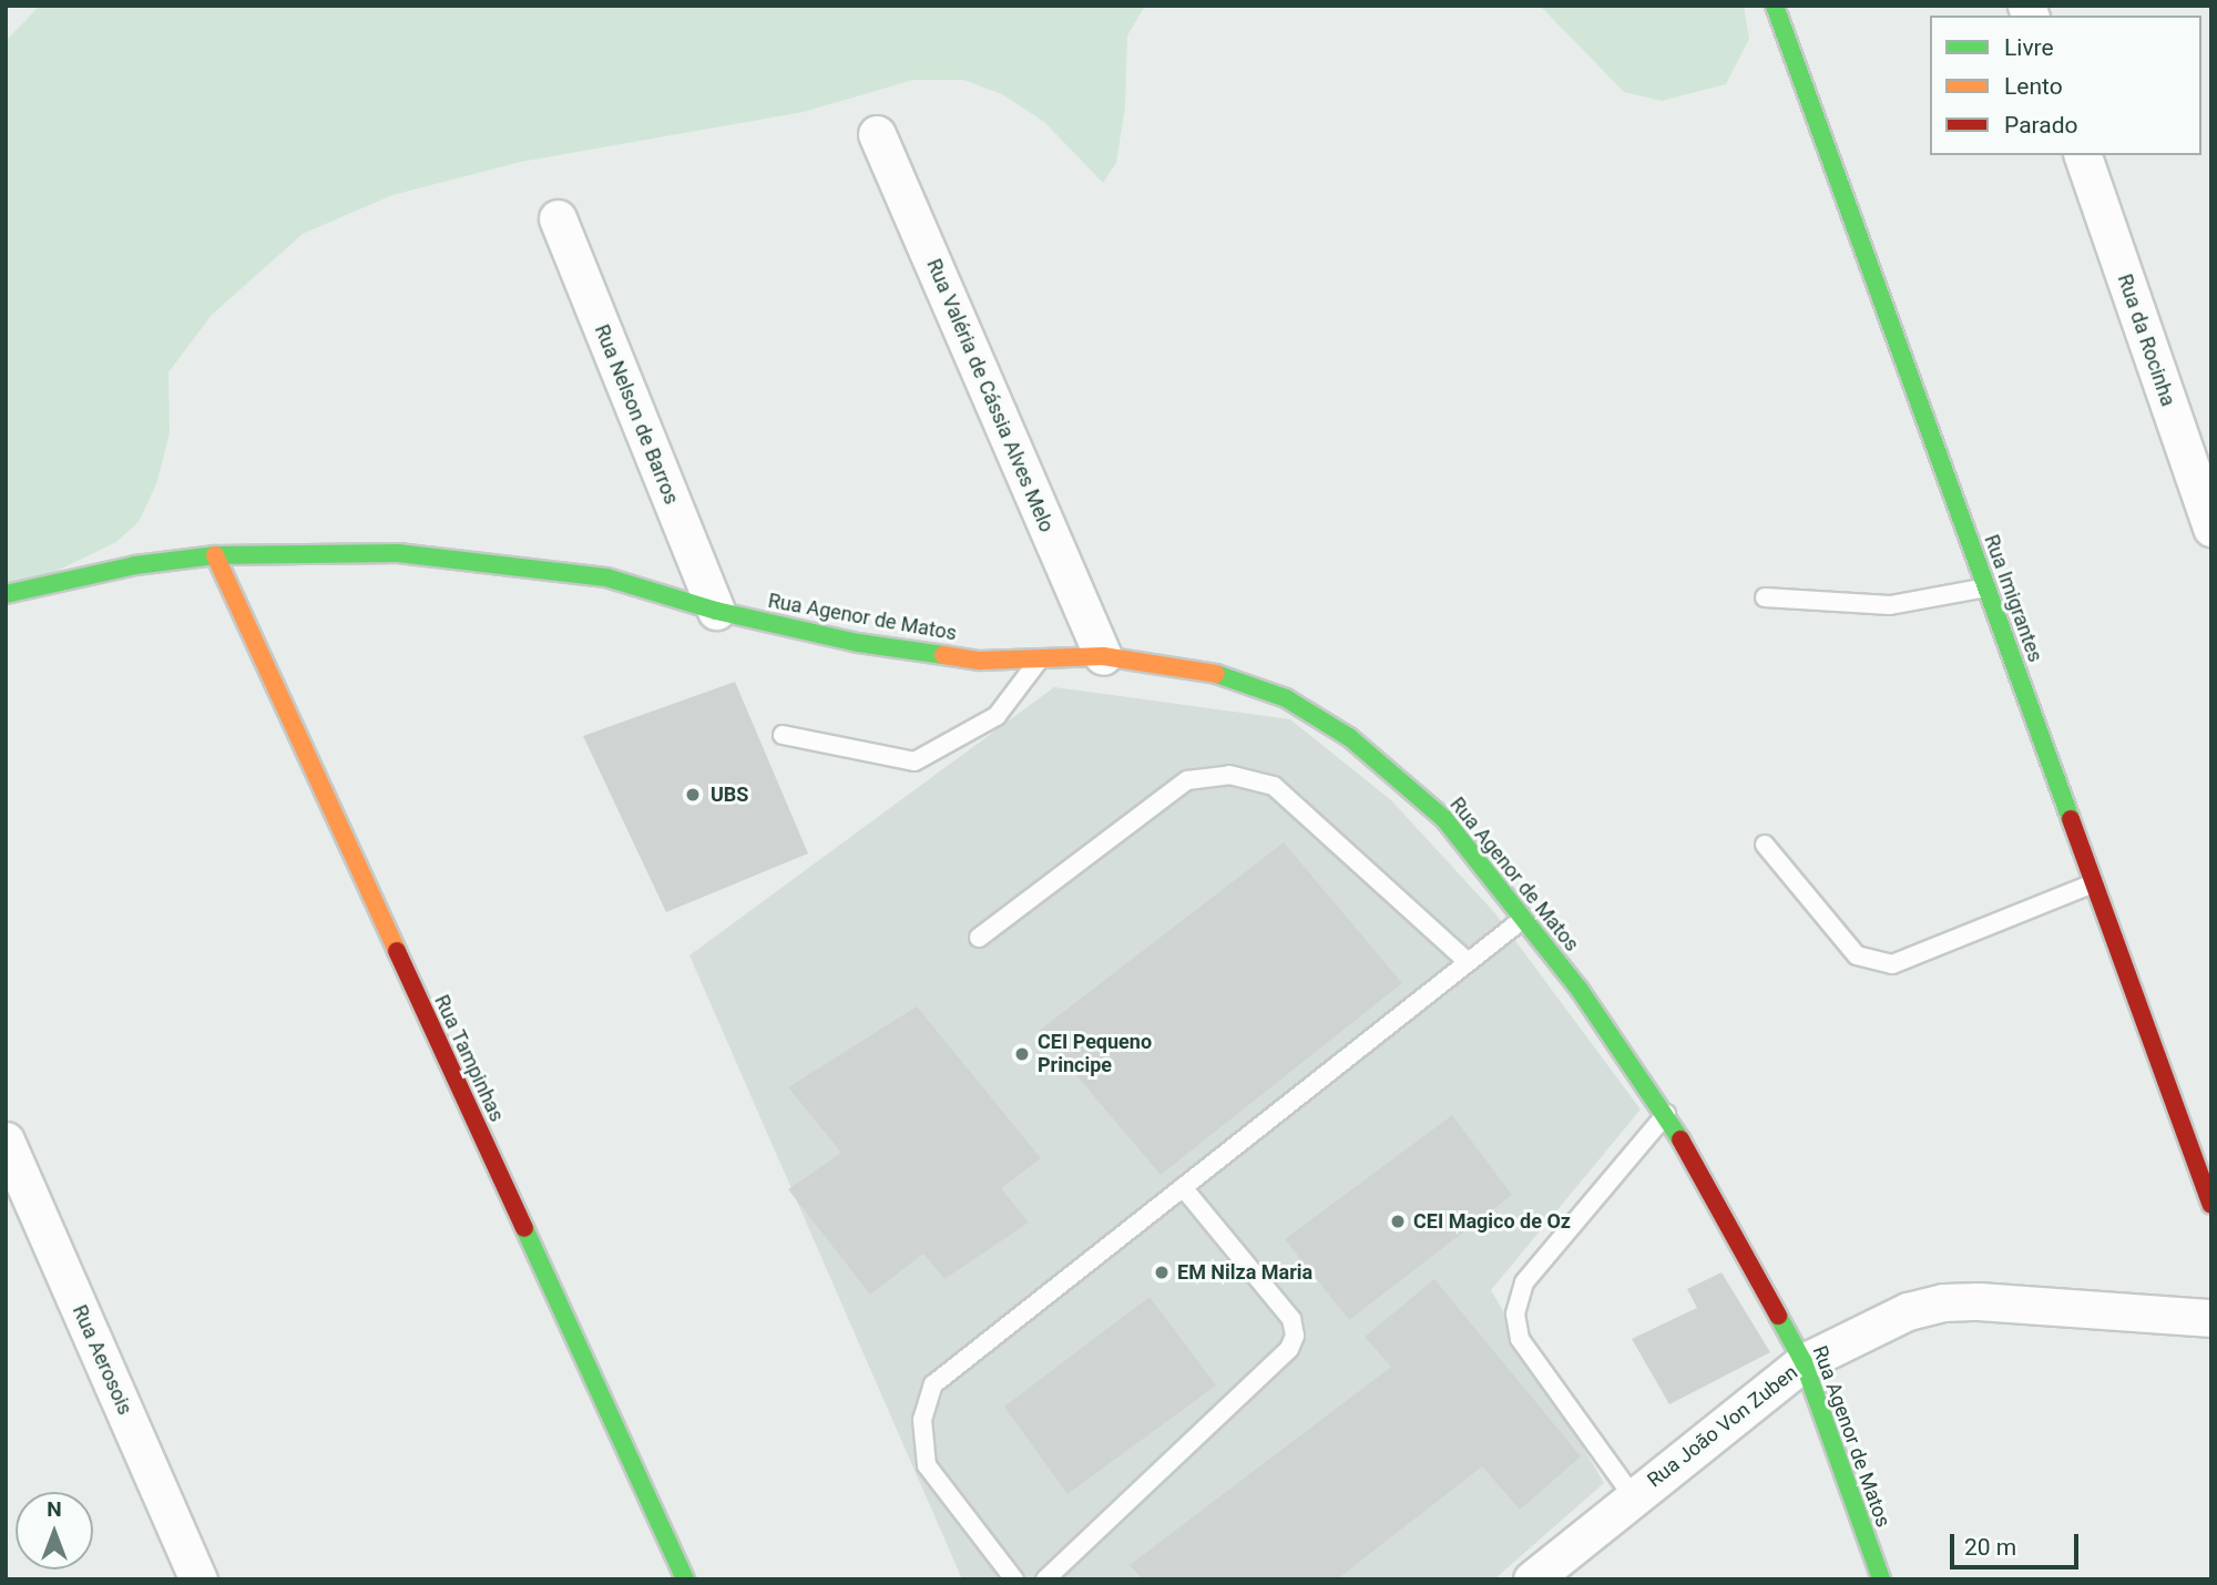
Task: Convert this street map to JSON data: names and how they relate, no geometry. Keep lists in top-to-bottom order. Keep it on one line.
{"streets":{"street":["Rua da Rocinha","Rua Valéria de Cássia Alves Melo","Rua Nelson de Barros","Rua Imigrantes","Rua Agenor de Matos","Rua Tampinhas","Rua Aerosois","Rua João Von Zuben"]},"crossings":[["Rua Valéria de Cássia Alves Melo","Rua Agenor de Matos"],["Rua Nelson de Barros","Rua Agenor de Matos"],["Rua Agenor de Matos","Rua Tampinhas"],["Rua Agenor de Matos","Rua João Von Zuben"]],"places":["UBS","CEI Pequeno Principe","CEI Magico de Oz","EM Nilza Maria"],"legend":["Livre","Lento","Parado"],"scale_bar":"20 m","north":"top"}
